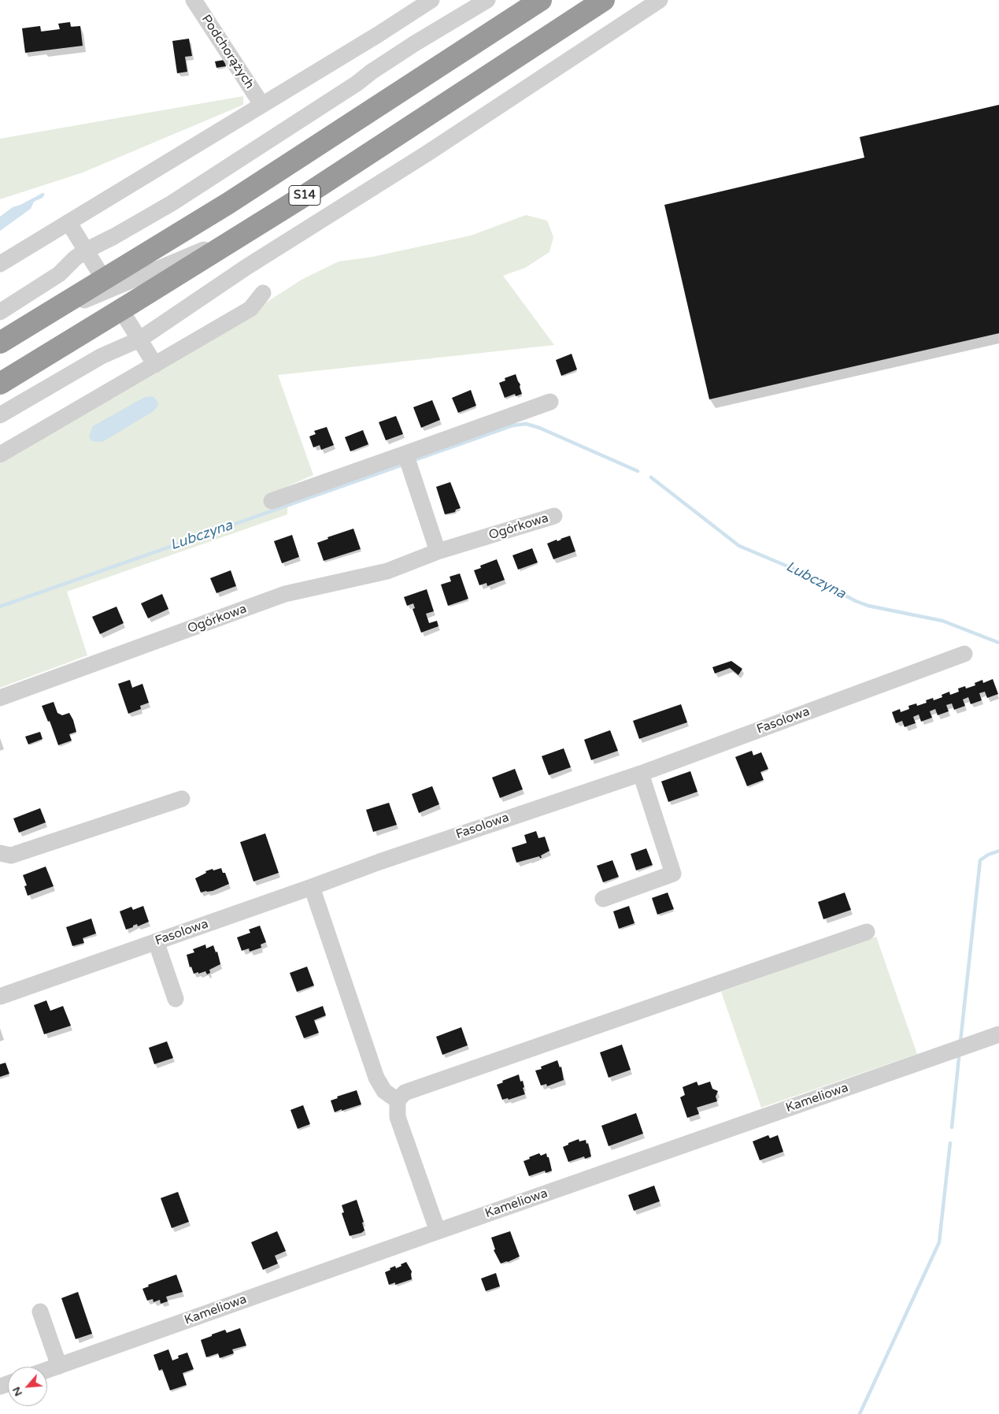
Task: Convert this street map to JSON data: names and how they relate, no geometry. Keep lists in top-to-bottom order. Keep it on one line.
{"streets":{"highway":["S14"],"street":["Podchorążych","Ogórkowa","Fasolowa","Kameliowa"]},"water":["Lubczyna"],"north":"bottom left"}
